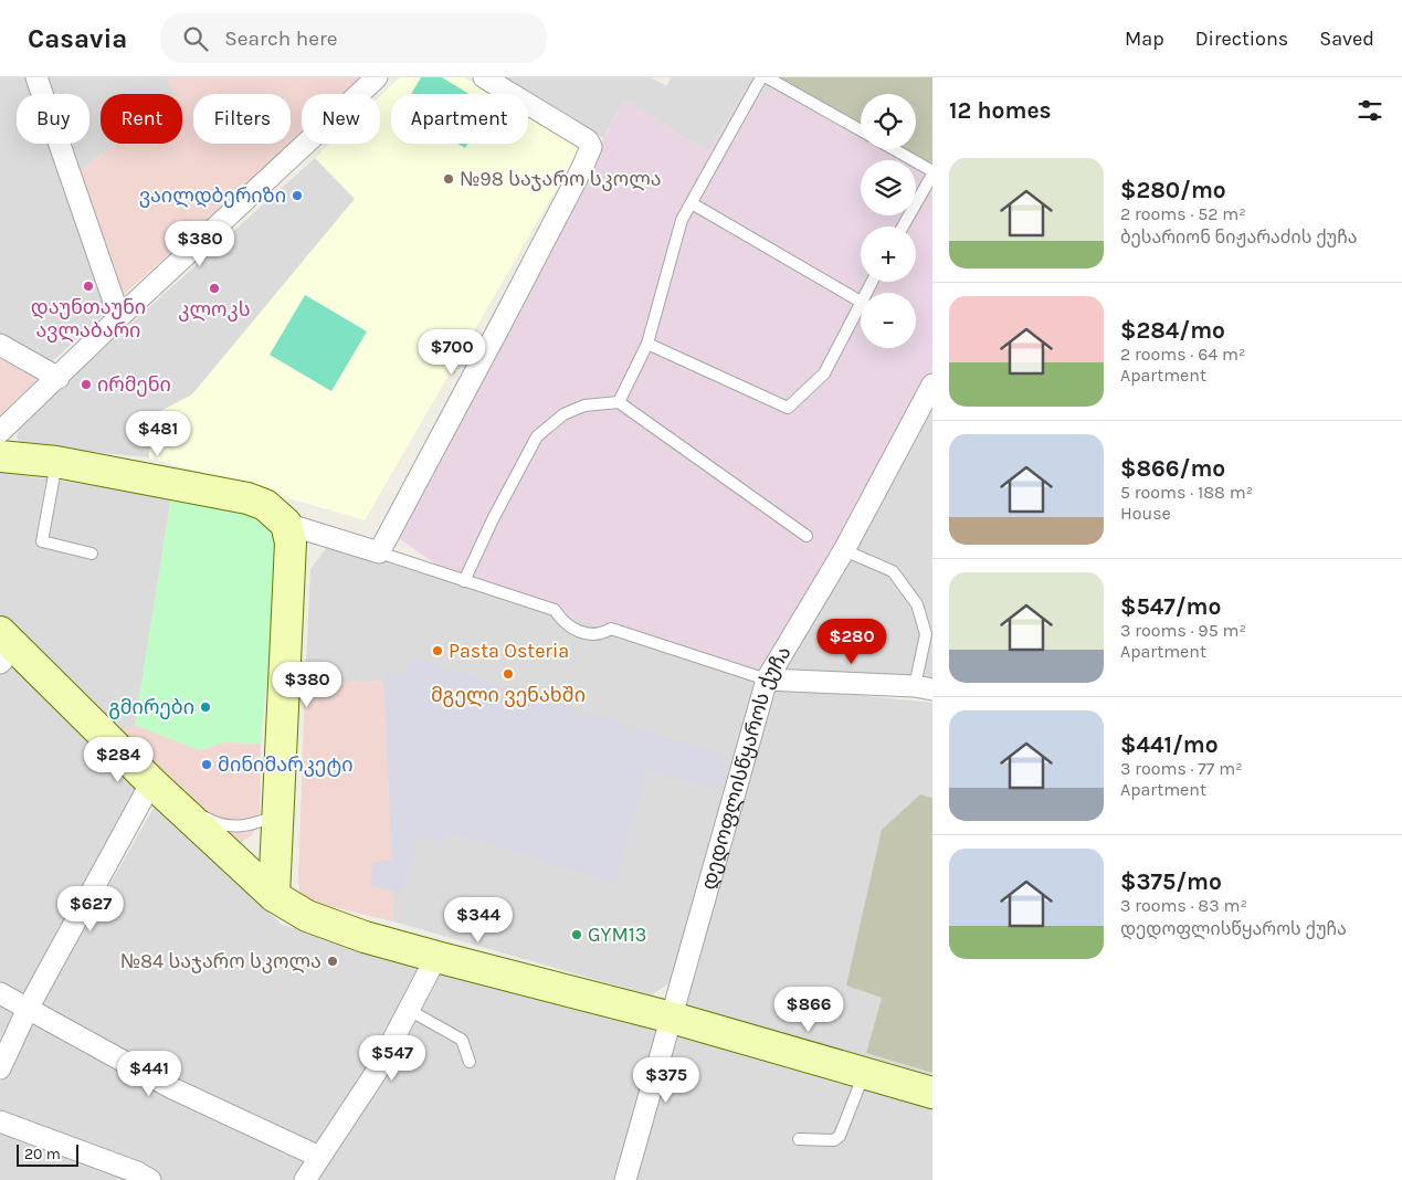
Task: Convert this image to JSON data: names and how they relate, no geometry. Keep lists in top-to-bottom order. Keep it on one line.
{"streets":{"street":["დედოფლისწყაროს ქუჩა"]},"places":["№98 საჯარო სკოლა","ვაილდბერიზი","დაუნთაუნი ავლაბარი","კლოკს","ირმენი","Pasta Osteria","მგელი ვენახში","გმირები","მინიმარკეტი","GYM13","№84 საჯარო სკოლა"],"scale_bar":"20 m","page":{"header":"Casavia","search":"Search here","nav":["Map","Directions","Saved"],"heading":"12 homes","map_buttons":["+","−"],"chip":["Buy","Rent","Filters","New","Apartment"],"list":[{"name":"$280/mo","note":"2 rooms · 52 m² · ბესარიონ ნიჟარაძის ქუჩა"},{"name":"$284/mo","note":"2 rooms · 64 m² · Apartment"},{"name":"$866/mo","note":"5 rooms · 188 m² · House"},{"name":"$547/mo","note":"3 rooms · 95 m² · Apartment"},{"name":"$441/mo","note":"3 rooms · 77 m² · Apartment"},{"name":"$375/mo","note":"3 rooms · 83 m² · დედოფლისწყაროს ქუჩა"}],"price":["$380","$700","$481","$280","$380","$284","$627","$344","$866","$547","$441","$375"],"scale":"20 m"}}
